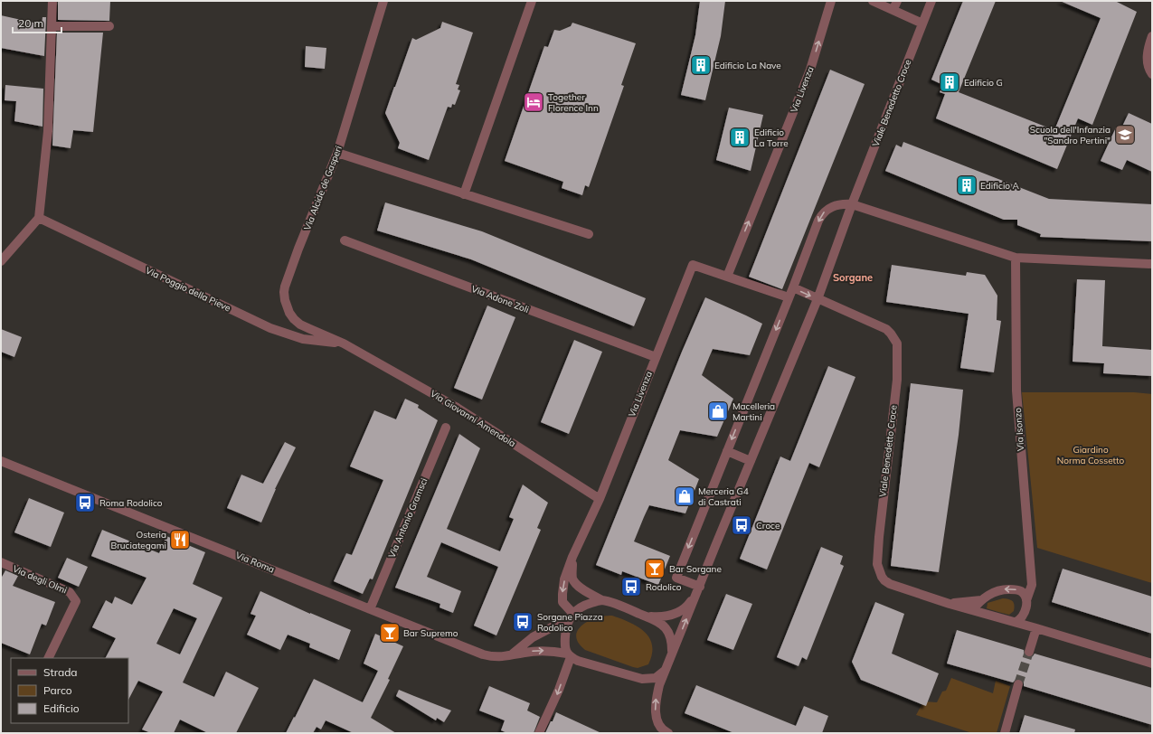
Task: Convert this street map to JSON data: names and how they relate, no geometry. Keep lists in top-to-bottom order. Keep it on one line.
{"streets":{"street":["Via Livenza","Viale Benedetto Croce","Via Alcide de Gasperi","Via Poggio della Pieve","Via Adone Zoli","Via Giovanni Amendola","Via Isonzo","Via Antonio Gramsci","Via Roma","Via degli Olmi"]},"crossings":[["Via Livenza","Viale Benedetto Croce"],["Via Livenza","Via Adone Zoli"],["Via Livenza","Via Giovanni Amendola"],["Via Livenza","Via Roma"],["Viale Benedetto Croce","Via Isonzo"],["Viale Benedetto Croce","Via Roma"],["Via Alcide de Gasperi","Via Poggio della Pieve"],["Via Alcide de Gasperi","Via Giovanni Amendola"],["Via Poggio della Pieve","Via Giovanni Amendola"],["Via Antonio Gramsci","Via Roma"]],"districts":["Sorgane"],"parks":["Giardino Norma Cossetto"],"places":{"building":["Edificio La Nave","Edificio G","Edificio La Torre","Edificio A"],"hotel":["Together Florence Inn"],"school or university":["Scuola dell'Infanzia \"Sandro Pertini\""],"shop":["Macelleria Martini","Merceria G4 di Castrati"],"bus stop":["Roma Rodolico","Croce","Rodolico","Sorgane Piazza Rodolico"],"restaurant":["Osteria Bruciategami"],"bar":["Bar Sorgane","Bar Supremo"]},"legend":["Strada","Parco","Edificio"],"scale_bar":"20 m"}
